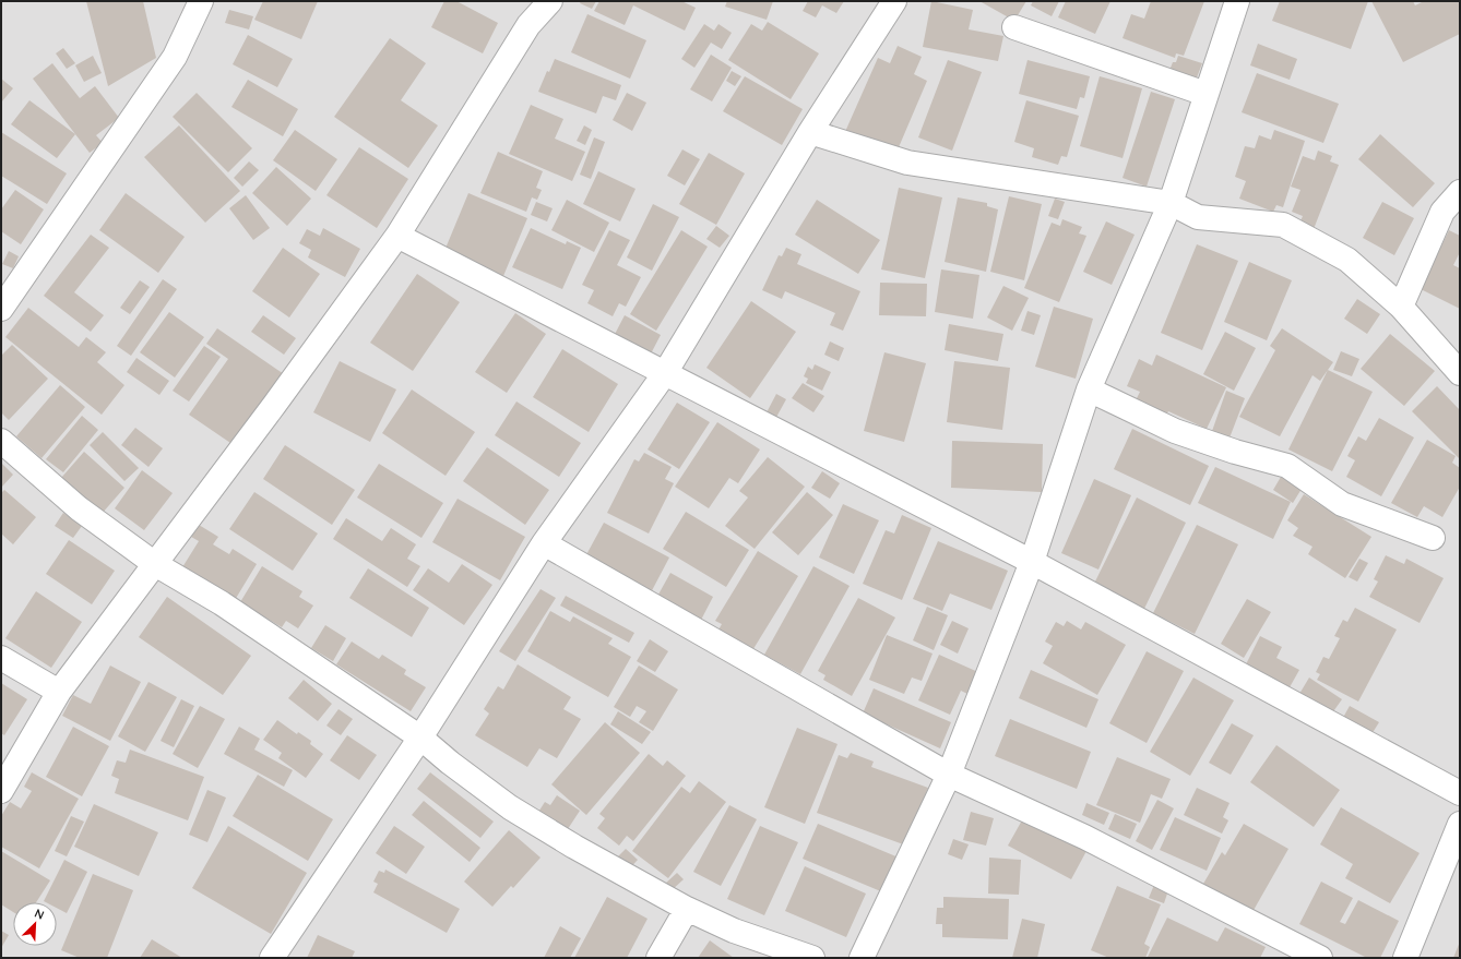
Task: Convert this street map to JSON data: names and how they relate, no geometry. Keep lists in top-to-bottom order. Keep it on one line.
{"north":"top right"}
